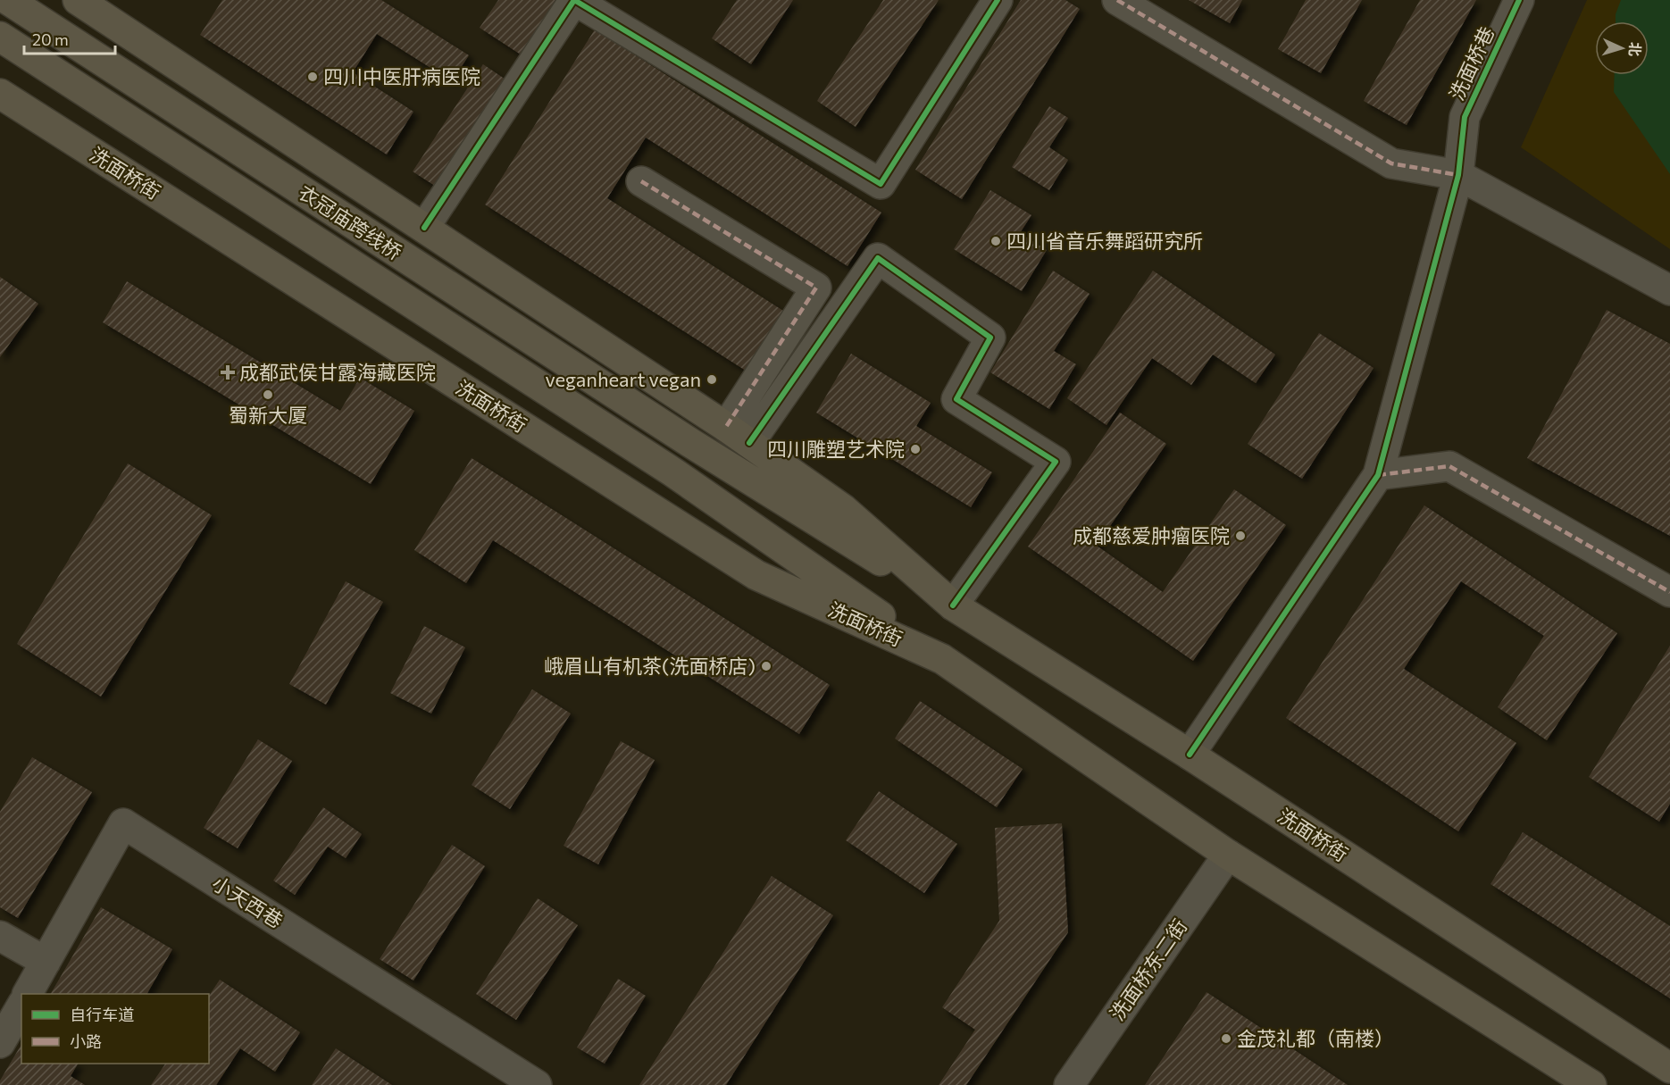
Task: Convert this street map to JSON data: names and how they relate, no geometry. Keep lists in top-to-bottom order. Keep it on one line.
{"streets":{"main road":["洗面桥街","衣冠庙跨线桥"],"street":["洗面桥巷","小天西巷","洗面桥东二街"]},"crossings":[["洗面桥巷","洗面桥街"],["洗面桥街","衣冠庙跨线桥"],["洗面桥街","洗面桥东二街"]],"places":{"other":["四川中医肝病医院","四川省音乐舞蹈研究所","veganheart vegan","蜀新大厦","四川雕塑艺术院","成都慈爱肿瘤医院","峨眉山有机茶(洗面桥店)","金茂礼都（南楼）"],"health":["成都武侯甘露海藏医院"]},"legend":["自行车道","小路"],"scale_bar":"20 m","north":"right"}
